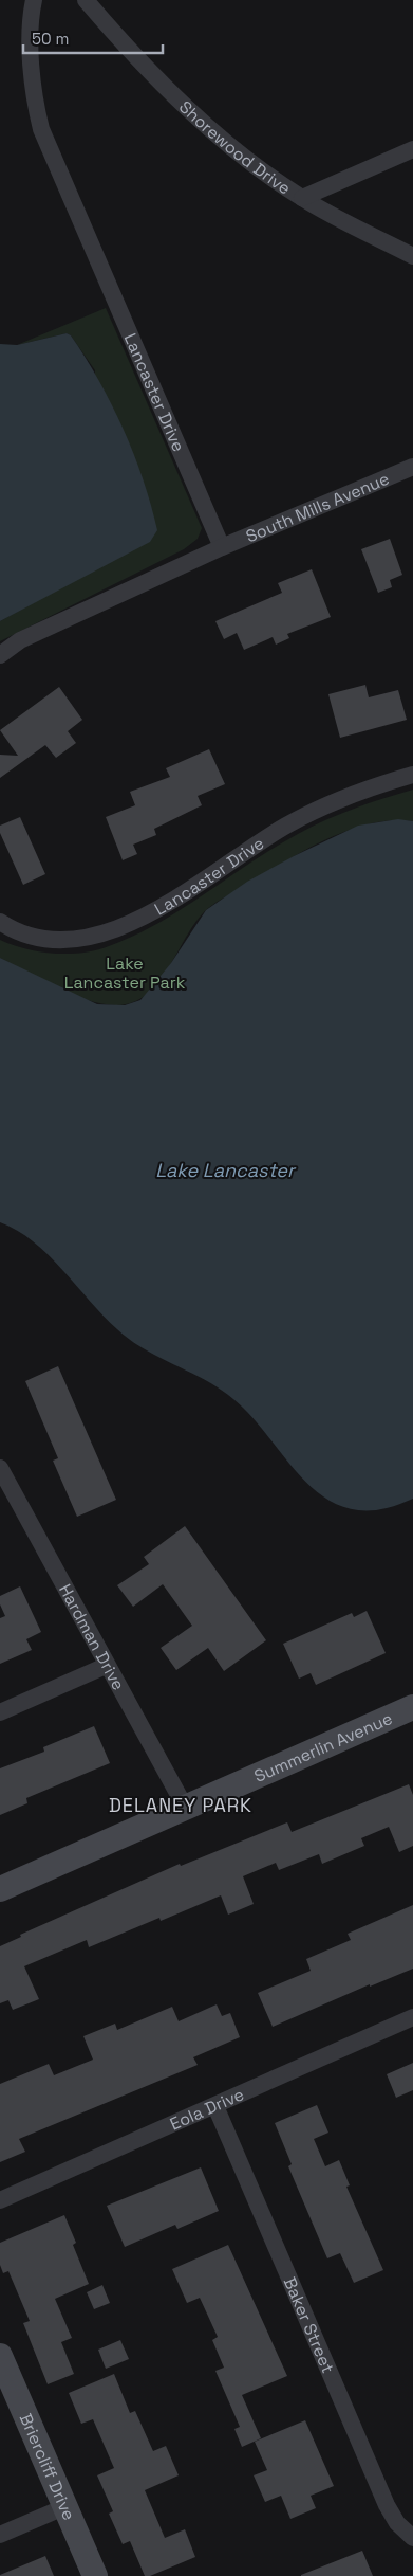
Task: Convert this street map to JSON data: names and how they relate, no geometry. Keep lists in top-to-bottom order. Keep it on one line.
{"streets":{"street":["Shorewood Drive","Lancaster Drive","South Mills Avenue","Hardman Drive","Summerlin Avenue","Eola Drive","Baker Street","Briercliff Drive"]},"crossings":[["Lancaster Drive","South Mills Avenue"],["Hardman Drive","Summerlin Avenue"],["Eola Drive","Baker Street"]],"districts":["DELANEY PARK"],"water":["Lake Lancaster"],"parks":["Lake Lancaster Park"],"scale_bar":"50 m"}
